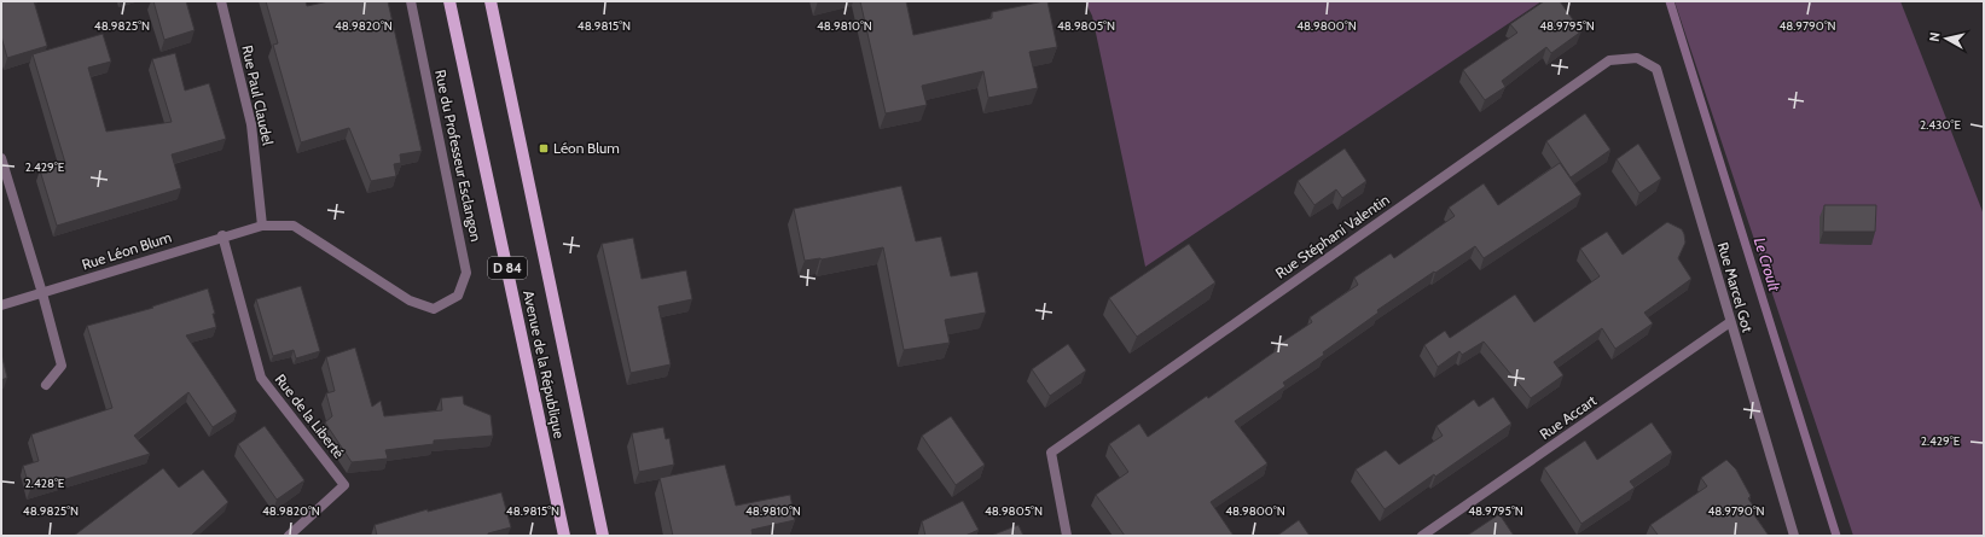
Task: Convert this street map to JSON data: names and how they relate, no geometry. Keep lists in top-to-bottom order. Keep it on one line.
{"streets":{"main road":["D 84","Avenue de la République"],"street":["Rue Paul Claudel","Rue du Professeur Esclangon","Rue Stéphani Valentin","Rue Léon Blum","Rue Marcel Got","Rue de la Liberté","Rue Accart"]},"crossings":[["Rue Paul Claudel","Rue du Professeur Esclangon"],["Rue Paul Claudel","Rue Léon Blum"],["Rue du Professeur Esclangon","Rue Léon Blum"],["Rue Stéphani Valentin","Rue Marcel Got"],["Rue Léon Blum","Rue de la Liberté"],["Rue Marcel Got","Rue Accart"]],"water":["Le Croult"],"places":{"transit":["Léon Blum"]},"north":"left","coordinates":["48.9825°N","48.9820°N","48.9815°N","48.9810°N","48.9805°N","48.9800°N","48.9795°N","48.9790°N","2.430°E","2.429°E","2.428°E"]}
